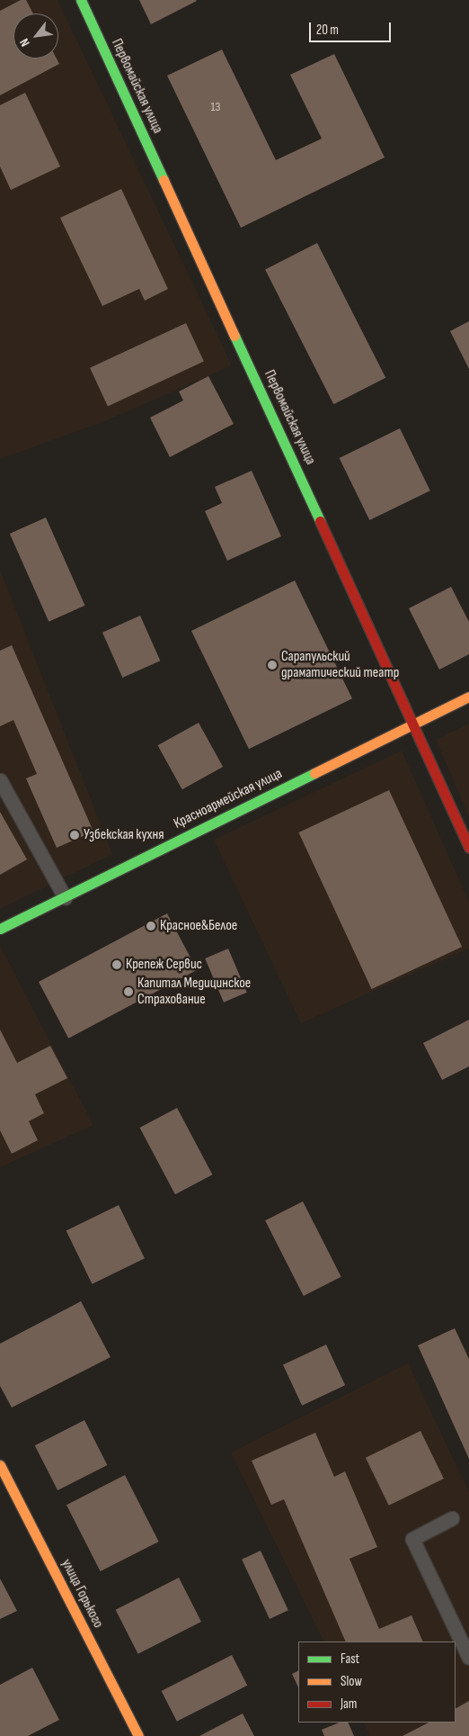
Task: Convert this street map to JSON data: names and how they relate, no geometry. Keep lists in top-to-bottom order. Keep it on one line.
{"streets":{"street":["Первомайская улица","Красноармейская улица","улица Горького"]},"crossings":[["Первомайская улица","Красноармейская улица"]],"places":["Сарапульский драматический театр","Узбекская кухня","Красное&Белое","Крепеж Сервис","Капитал Медицинское Страхование"],"house_numbers":["13"],"legend":["Fast","Slow","Jam"],"scale_bar":"20 m","north":"bottom left"}
